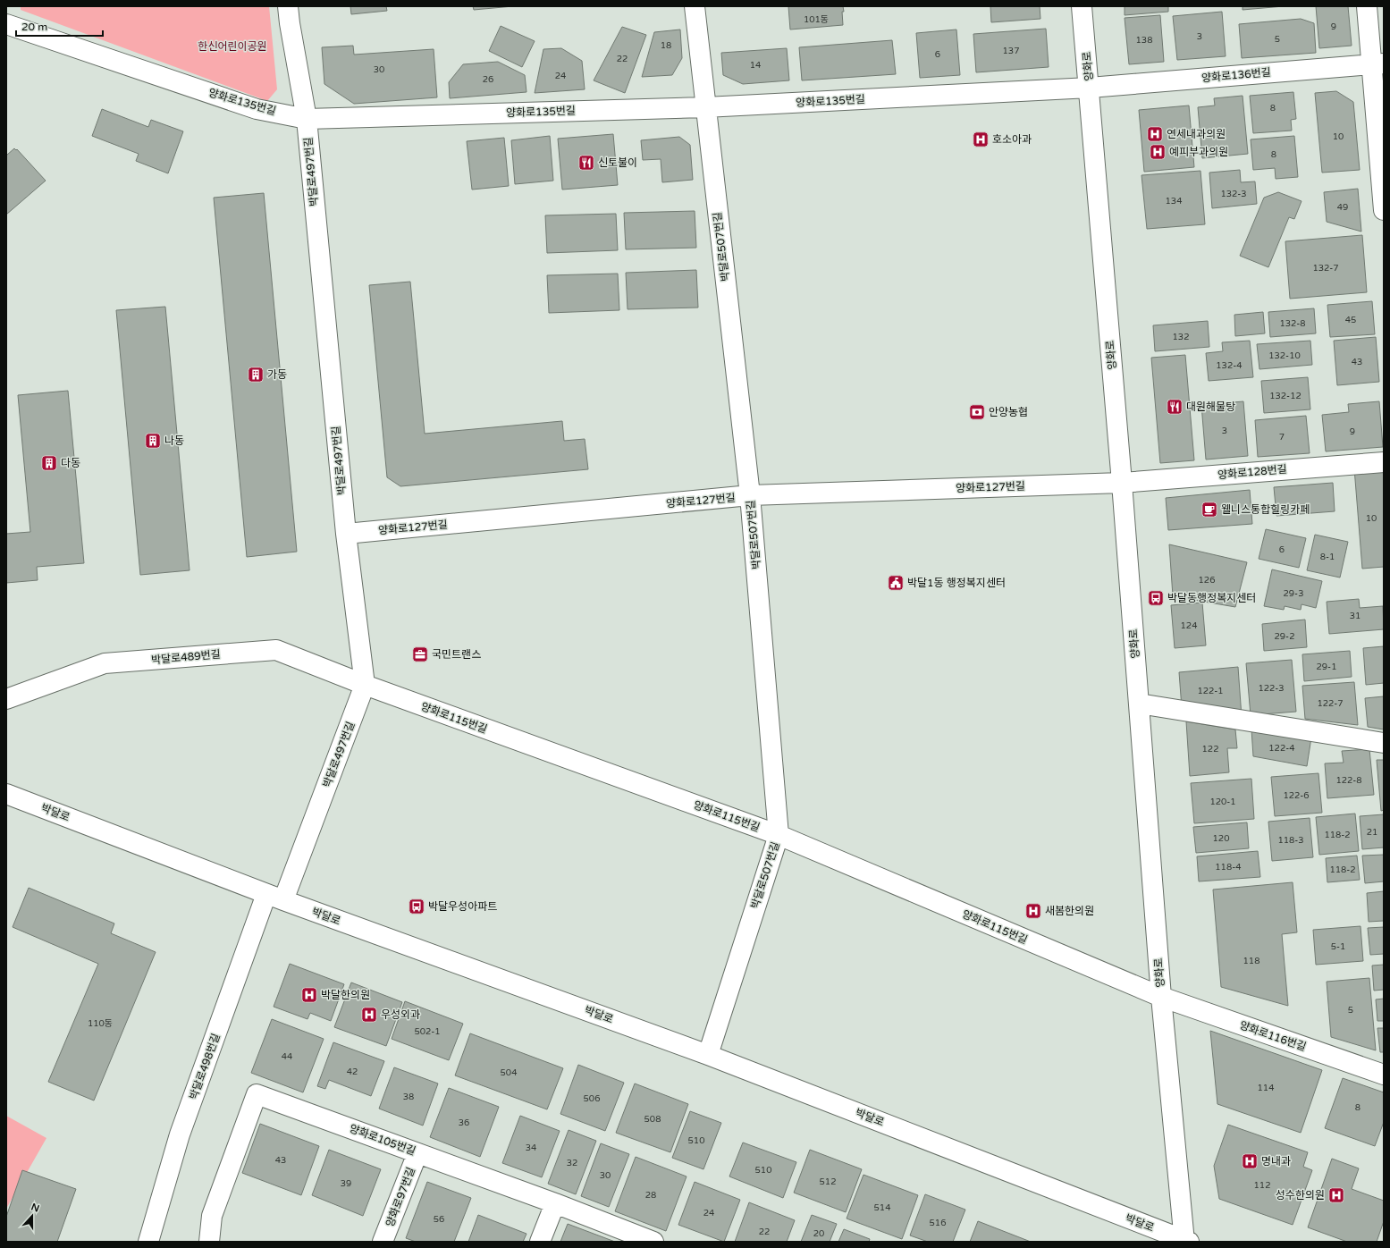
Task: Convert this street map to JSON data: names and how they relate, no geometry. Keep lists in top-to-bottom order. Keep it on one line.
{"streets":{"street":["양화로","양화로136번길","양화로135번길","박달로497번길","박달로507번길","양화로128번길","양화로127번길","박달로489번길","양화로115번길","박달로","양화로116번길","박달로498번길","양화로105번길","양화로97번길"]},"crossings":[["양화로","양화로136번길"],["양화로","양화로135번길"],["양화로","양화로128번길"],["양화로","양화로127번길"],["양화로","양화로115번길"],["양화로","박달로"],["양화로","양화로116번길"],["양화로136번길","양화로135번길"],["양화로135번길","박달로497번길"],["양화로135번길","박달로507번길"],["박달로497번길","양화로127번길"],["박달로497번길","박달로489번길"],["박달로497번길","양화로115번길"],["박달로497번길","박달로"],["박달로497번길","박달로498번길"],["박달로507번길","양화로127번길"],["박달로507번길","양화로115번길"],["박달로507번길","박달로"],["양화로128번길","양화로127번길"],["박달로489번길","양화로115번길"],["양화로115번길","양화로116번길"],["박달로","박달로498번길"],["양화로105번길","양화로97번길"]],"parks":["한신어린이공원"],"places":{"hospital":["연세내과의원","호소아과","예피부과의원","새봄한의원","박달한의원","우성외과","명내과","성수한의원"],"restaurant":["신토불이","대원해물탕"],"building":["가동","나동","다동"],"bank":["안양농협"],"cafe":["웰니스통합힐링카페"],"public building":["박달1동 행정복지센터"],"bus stop":["박달동행정복지센터","박달우성아파트"],"office":["국민트랜스"]},"house_numbers":["101동","9","3","5","138","18","137","6","22","14","30","24","26","8","10","8","132-3","134","49","132-7","45","132-8","132","132-10","43","132-4","132-12","3","9","7","10","6","8-1","126","29-3","31","124","29-2","29-1","122-3","122-1","122-7","122-4","122","122-8","122-6","120-1","21","118-2","120","118-3","118-4","118-2","5-1","118","5","110동","502-1","44","42","504","114","38","506","8","508","36","510","34","43","32","510","30","512","39","112","28","514","24","56","516","22","20"],"scale_bar":"20 m","north":"top"}
